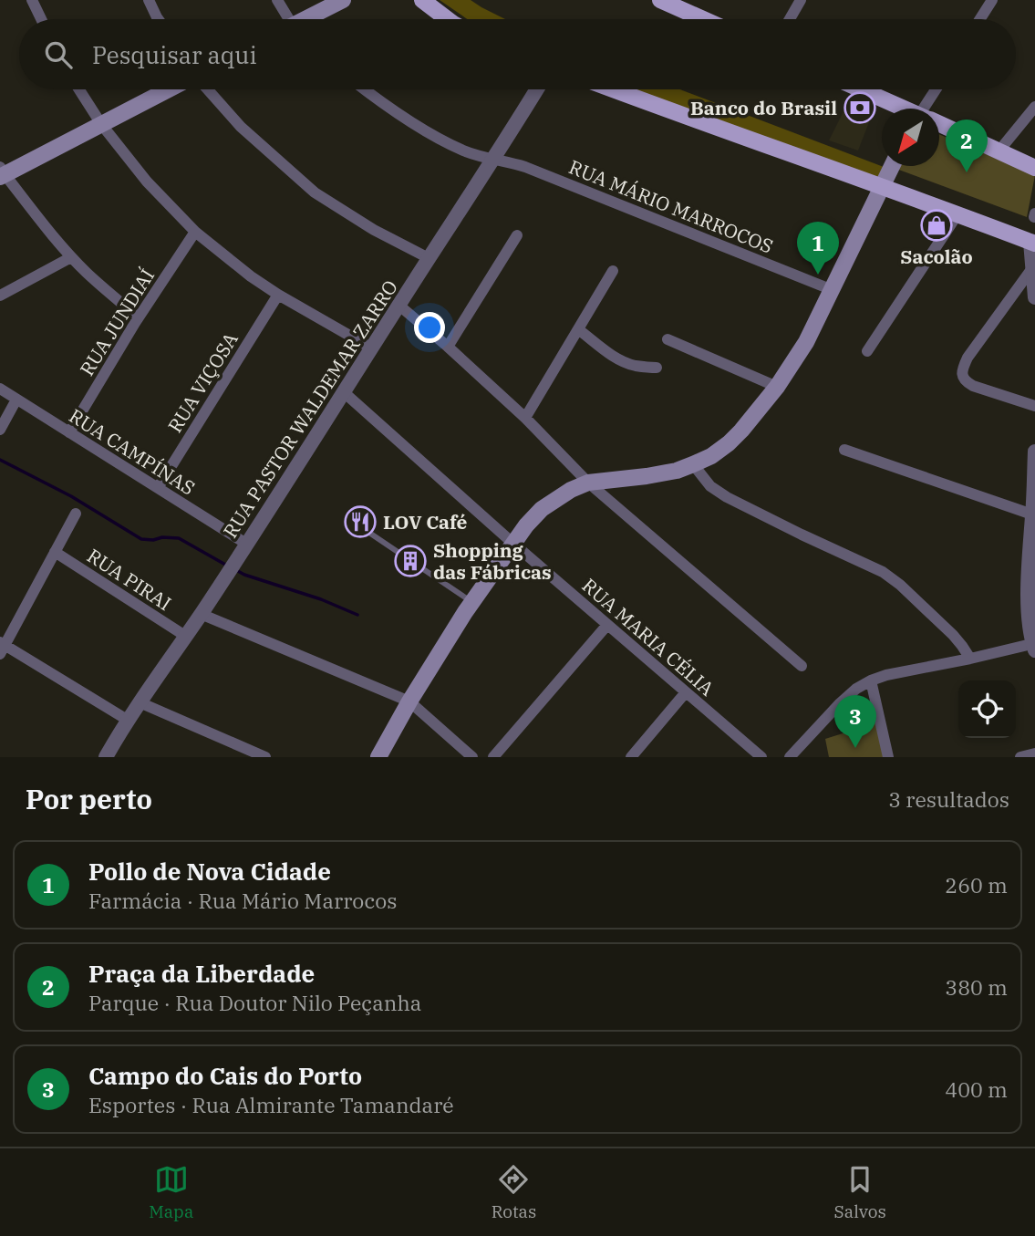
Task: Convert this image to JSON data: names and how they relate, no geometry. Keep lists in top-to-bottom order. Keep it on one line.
{"streets":{"street":["RUA MÁRIO MARROCOS","RUA JUNDIAÍ","RUA VIÇOSA","RUA PASTOR WALDEMAR ZARRO","RUA CAMPÍNAS","RUA PIRAI","RUA MARIA CÉLIA"]},"crossings":[["RUA MÁRIO MARROCOS","RUA PASTOR WALDEMAR ZARRO"],["RUA JUNDIAÍ","RUA CAMPÍNAS"],["RUA VIÇOSA","RUA CAMPÍNAS"],["RUA PASTOR WALDEMAR ZARRO","RUA CAMPÍNAS"],["RUA PASTOR WALDEMAR ZARRO","RUA PIRAI"],["RUA PASTOR WALDEMAR ZARRO","RUA MARIA CÉLIA"]],"places":{"bank":["Banco do Brasil"],"shop":["Sacolão"],"restaurant":["LOV Café"],"building":["Shopping das Fábricas"]},"north":"bottom left","page":{"search":"Pesquisar aqui","pins":["2","1","3"],"heading":["Por perto","3 resultados"],"list":[{"mark":"1","name":"Pollo de Nova Cidade","note":"Farmácia · Rua Mário Marrocos","value":"260 m"},{"mark":"2","name":"Praça da Liberdade","note":"Parque · Rua Doutor Nilo Peçanha","value":"380 m"},{"mark":"3","name":"Campo do Cais do Porto","note":"Esportes · Rua Almirante Tamandaré","value":"400 m"}],"nav":["Mapa","Rotas","Salvos"]}}
